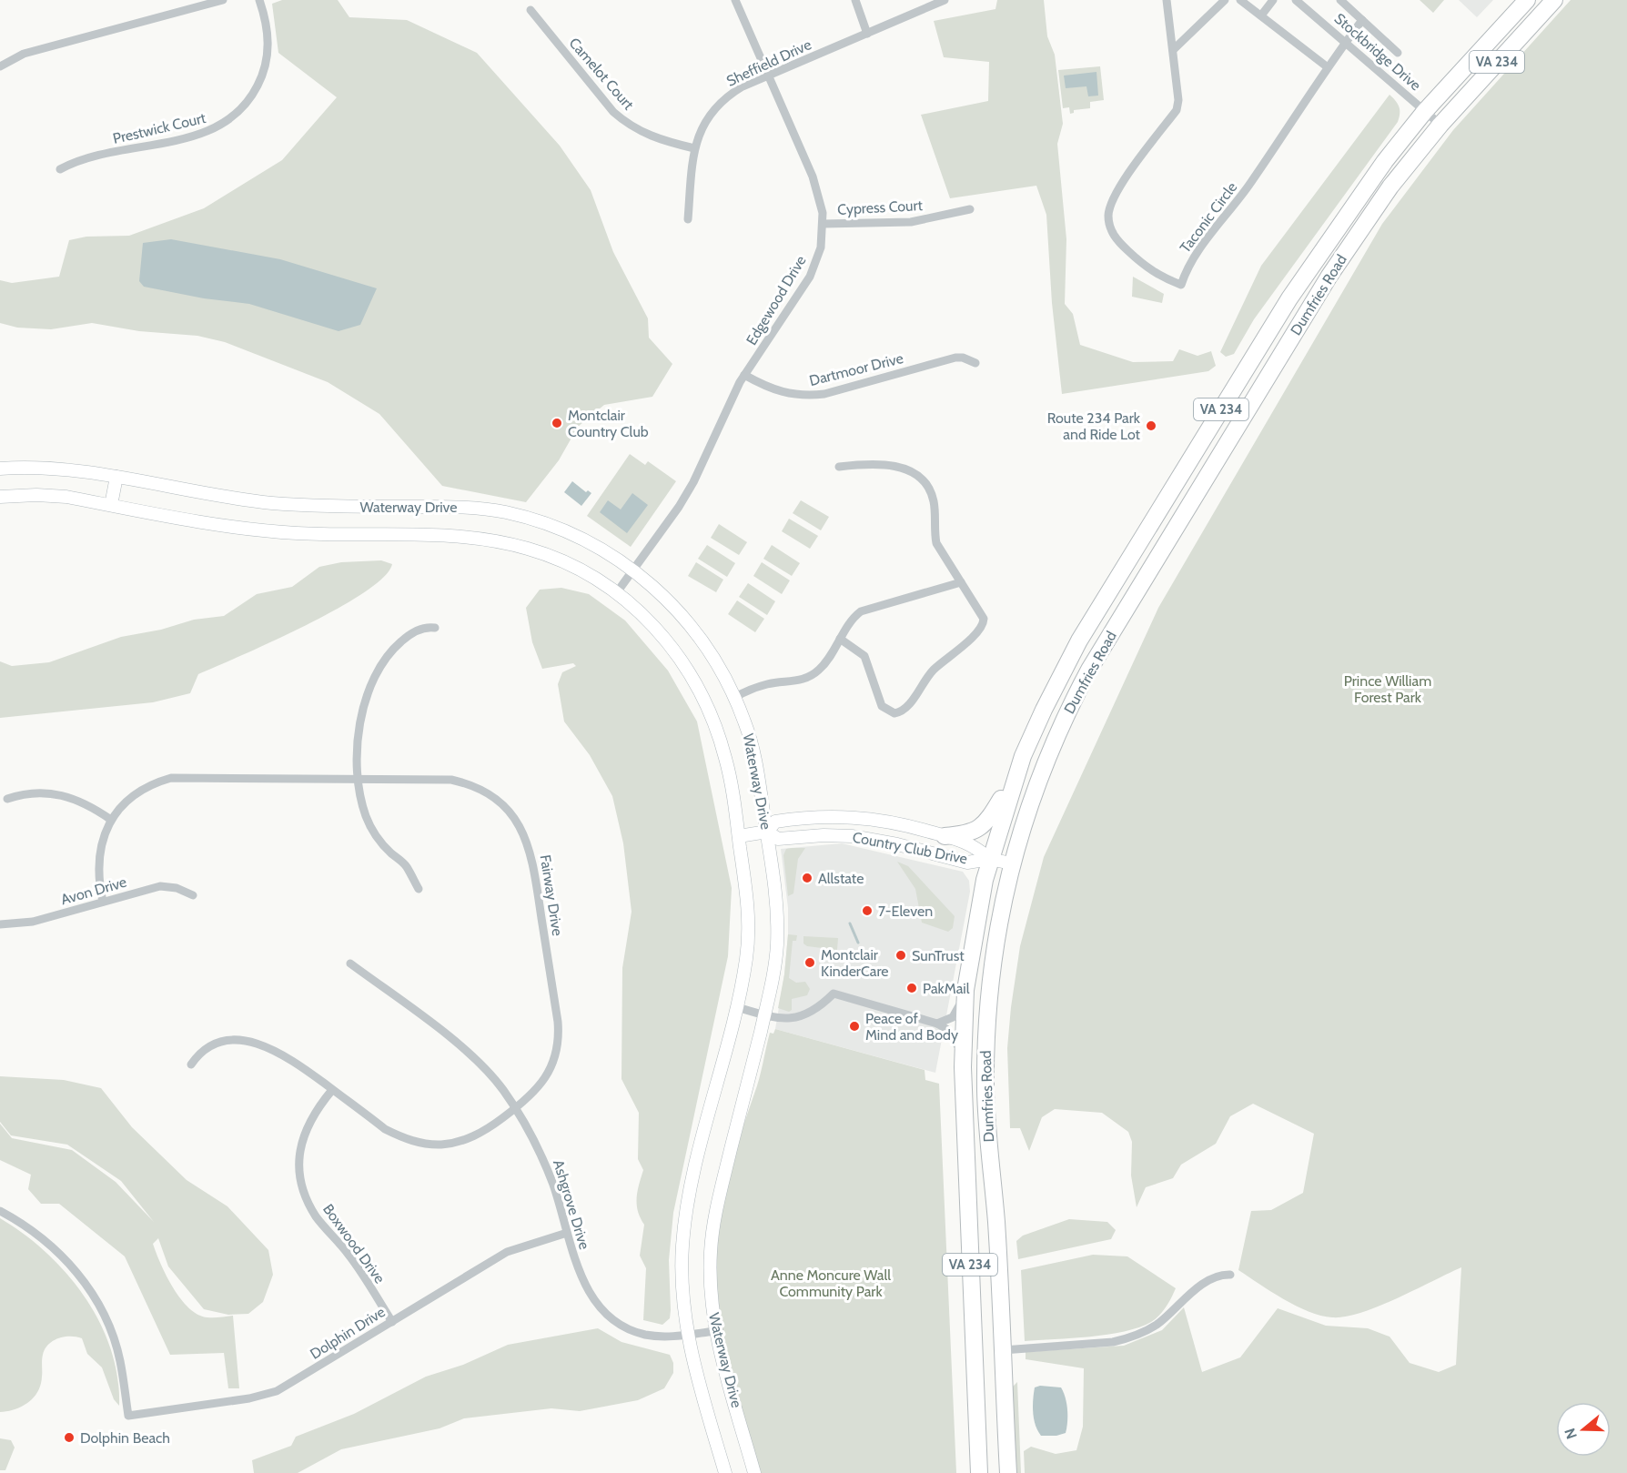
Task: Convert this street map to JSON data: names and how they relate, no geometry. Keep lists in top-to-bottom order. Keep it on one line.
{"streets":{"highway":["VA 234","Dumfries Road"],"main road":["Waterway Drive","Country Club Drive"],"street":["Stockbridge Drive","Sheffield Drive","Camelot Court","Prestwick Court","Cypress Court","Taconic Circle","Edgewood Drive","Dartmoor Drive","Avon Drive","Fairway Drive","Ashgrove Drive","Boxwood Drive","Dolphin Drive"]},"crossings":[["Stockbridge Drive","Taconic Circle"],["Stockbridge Drive","Dumfries Road"],["Sheffield Drive","Camelot Court"],["Sheffield Drive","Edgewood Drive"],["Cypress Court","Edgewood Drive"],["Dumfries Road","Country Club Drive"],["Edgewood Drive","Dartmoor Drive"],["Edgewood Drive","Waterway Drive"],["Waterway Drive","Country Club Drive"],["Waterway Drive","Ashgrove Drive"],["Avon Drive","Fairway Drive"],["Fairway Drive","Ashgrove Drive"],["Fairway Drive","Boxwood Drive"],["Ashgrove Drive","Dolphin Drive"],["Boxwood Drive","Dolphin Drive"]],"parks":["Prince William Forest Park","Anne Moncure Wall Community Park"],"places":["Montclair Country Club","Route 234 Park and Ride Lot","Allstate","7-Eleven","SunTrust","Montclair KinderCare","PakMail","Peace of Mind and Body","Dolphin Beach"],"north":"left"}
